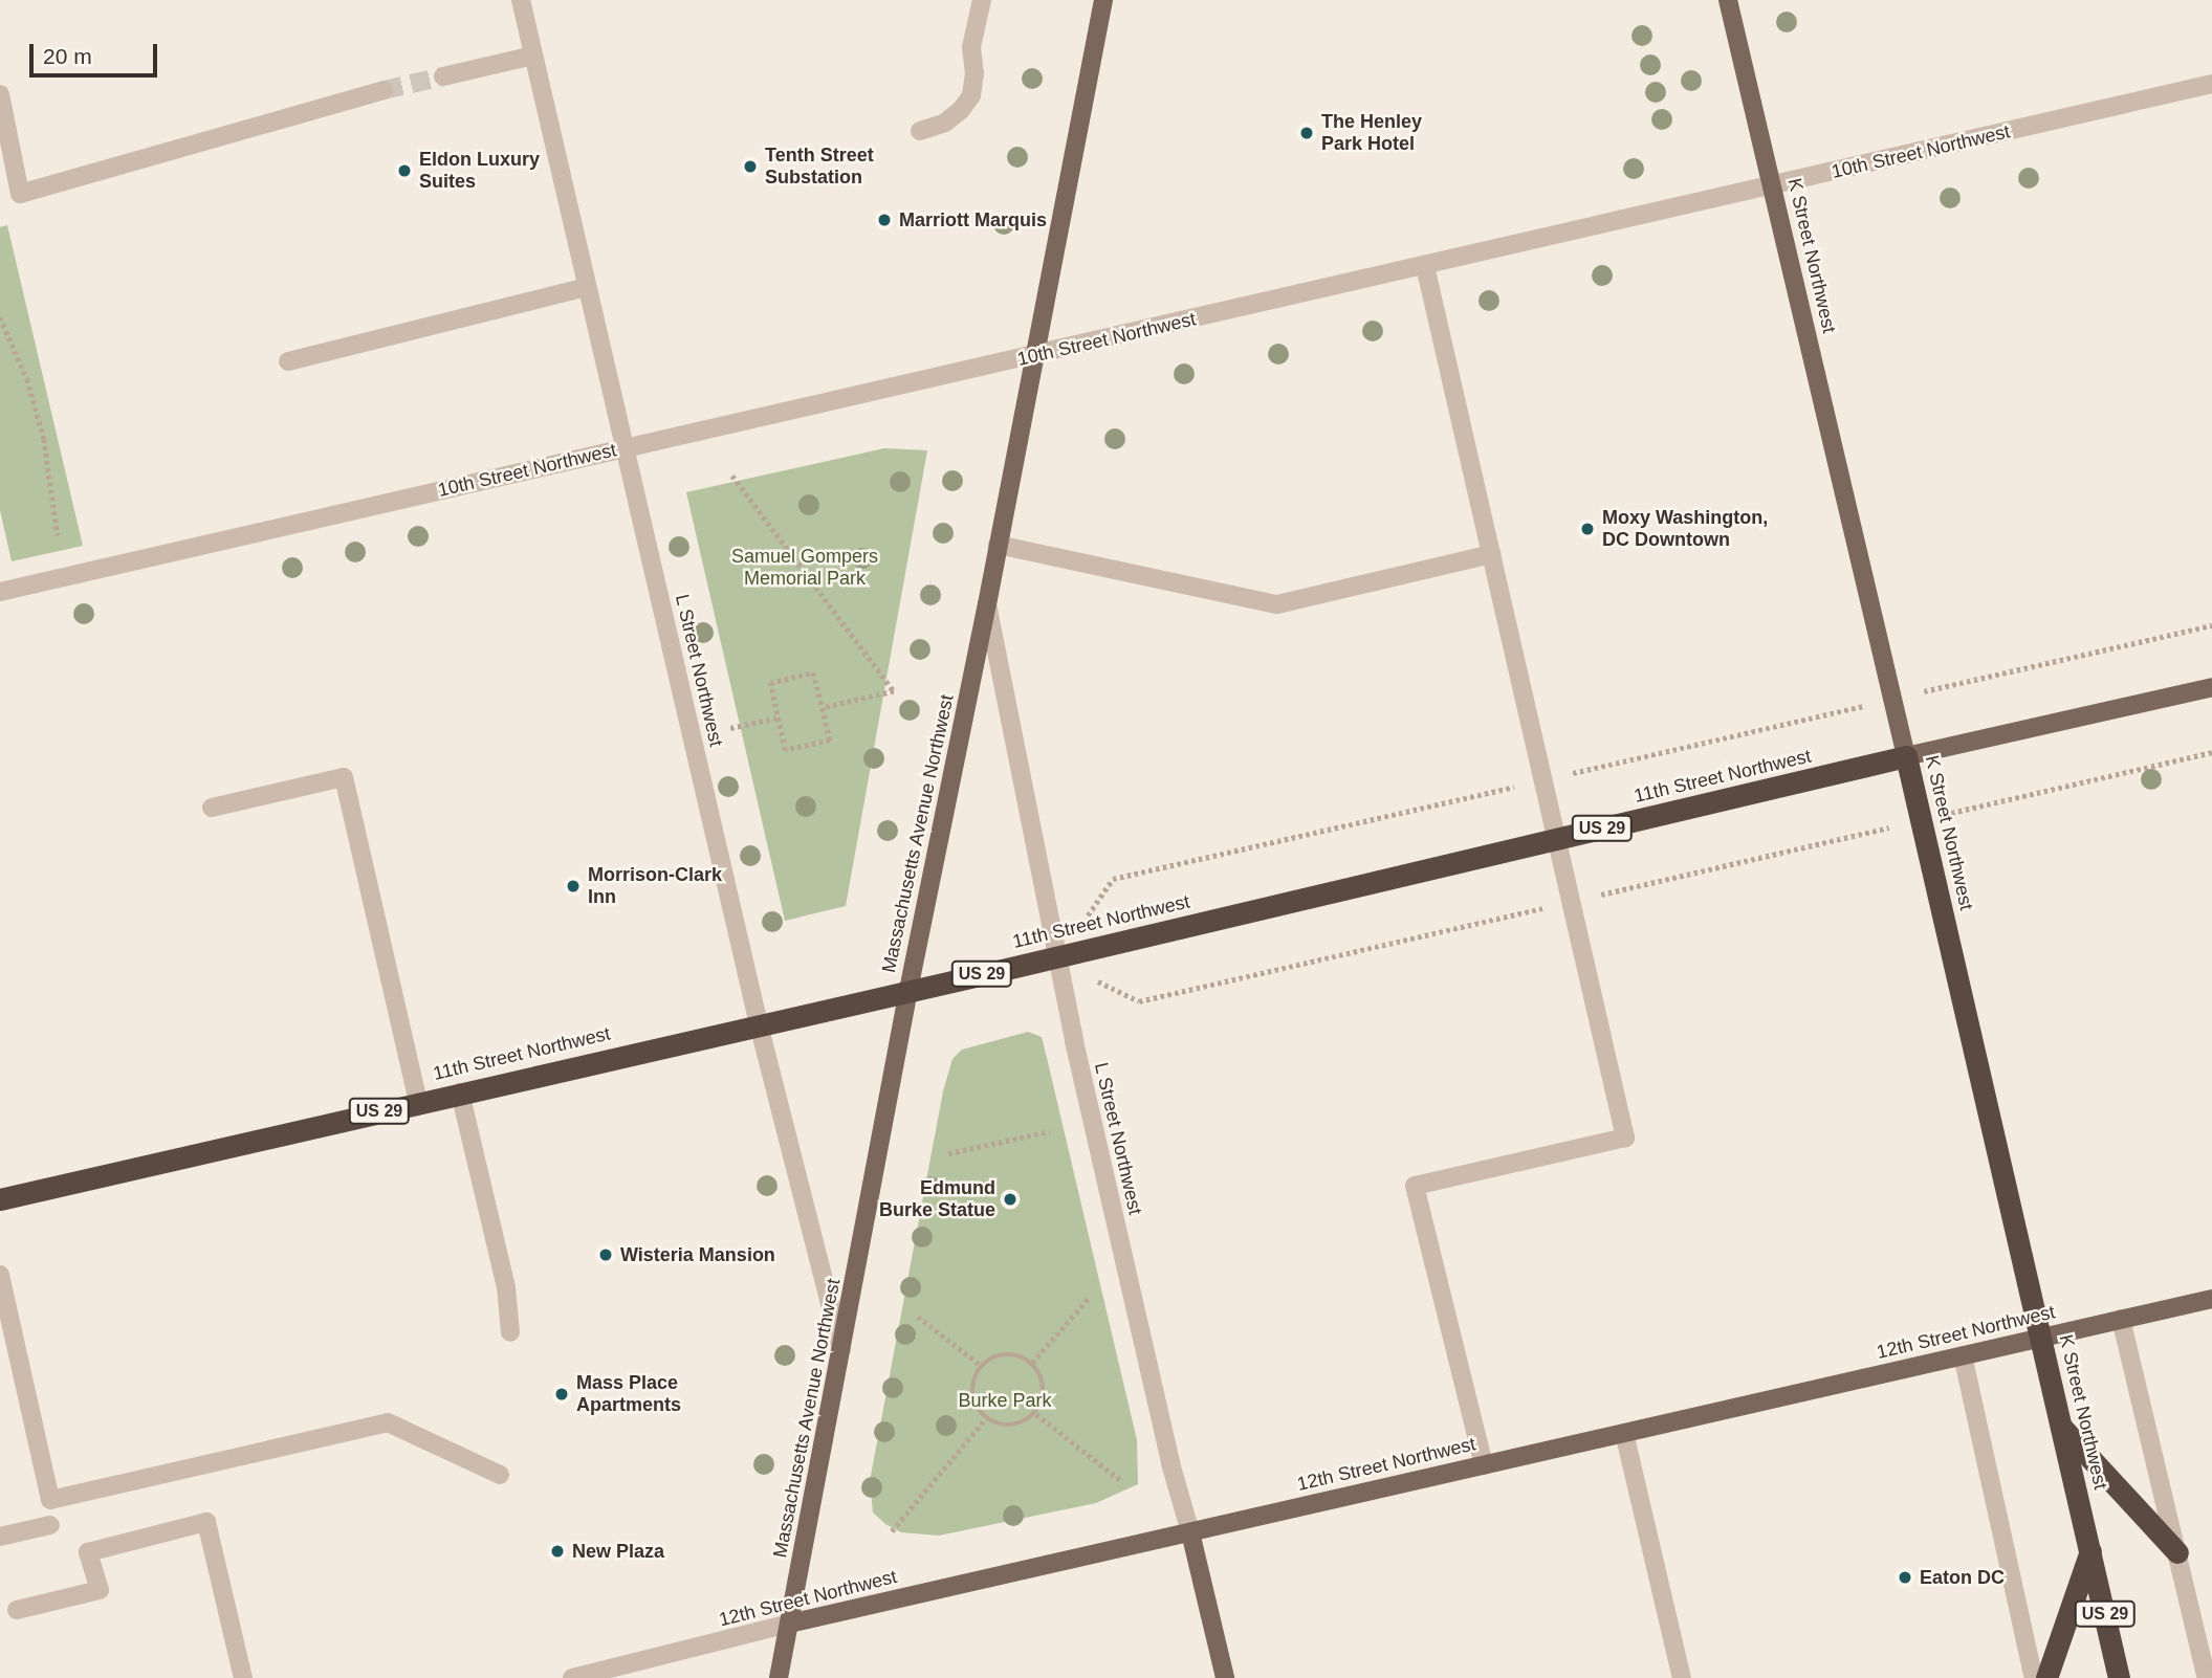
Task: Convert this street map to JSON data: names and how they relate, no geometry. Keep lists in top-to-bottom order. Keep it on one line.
{"streets":{"highway":["K Street Northwest","11th Street Northwest","US 29"],"main road":["L Street Northwest","Massachusetts Avenue Northwest","12th Street Northwest"],"street":["10th Street Northwest"]},"crossings":[["10th Street Northwest","K Street Northwest"],["10th Street Northwest","L Street Northwest"],["10th Street Northwest","Massachusetts Avenue Northwest"],["K Street Northwest","11th Street Northwest"],["K Street Northwest","12th Street Northwest"],["L Street Northwest","11th Street Northwest"],["L Street Northwest","Massachusetts Avenue Northwest"],["L Street Northwest","12th Street Northwest"],["11th Street Northwest","Massachusetts Avenue Northwest"],["Massachusetts Avenue Northwest","12th Street Northwest"]],"parks":["Samuel Gompers Memorial Park","Burke Park"],"places":["The Henley Park Hotel","Tenth Street Substation","Eldon Luxury Suites","Marriott Marquis","Moxy Washington, DC Downtown","Morrison-Clark Inn","Edmund Burke Statue","Wisteria Mansion","Mass Place Apartments","New Plaza","Eaton DC"],"scale_bar":"20 m"}
